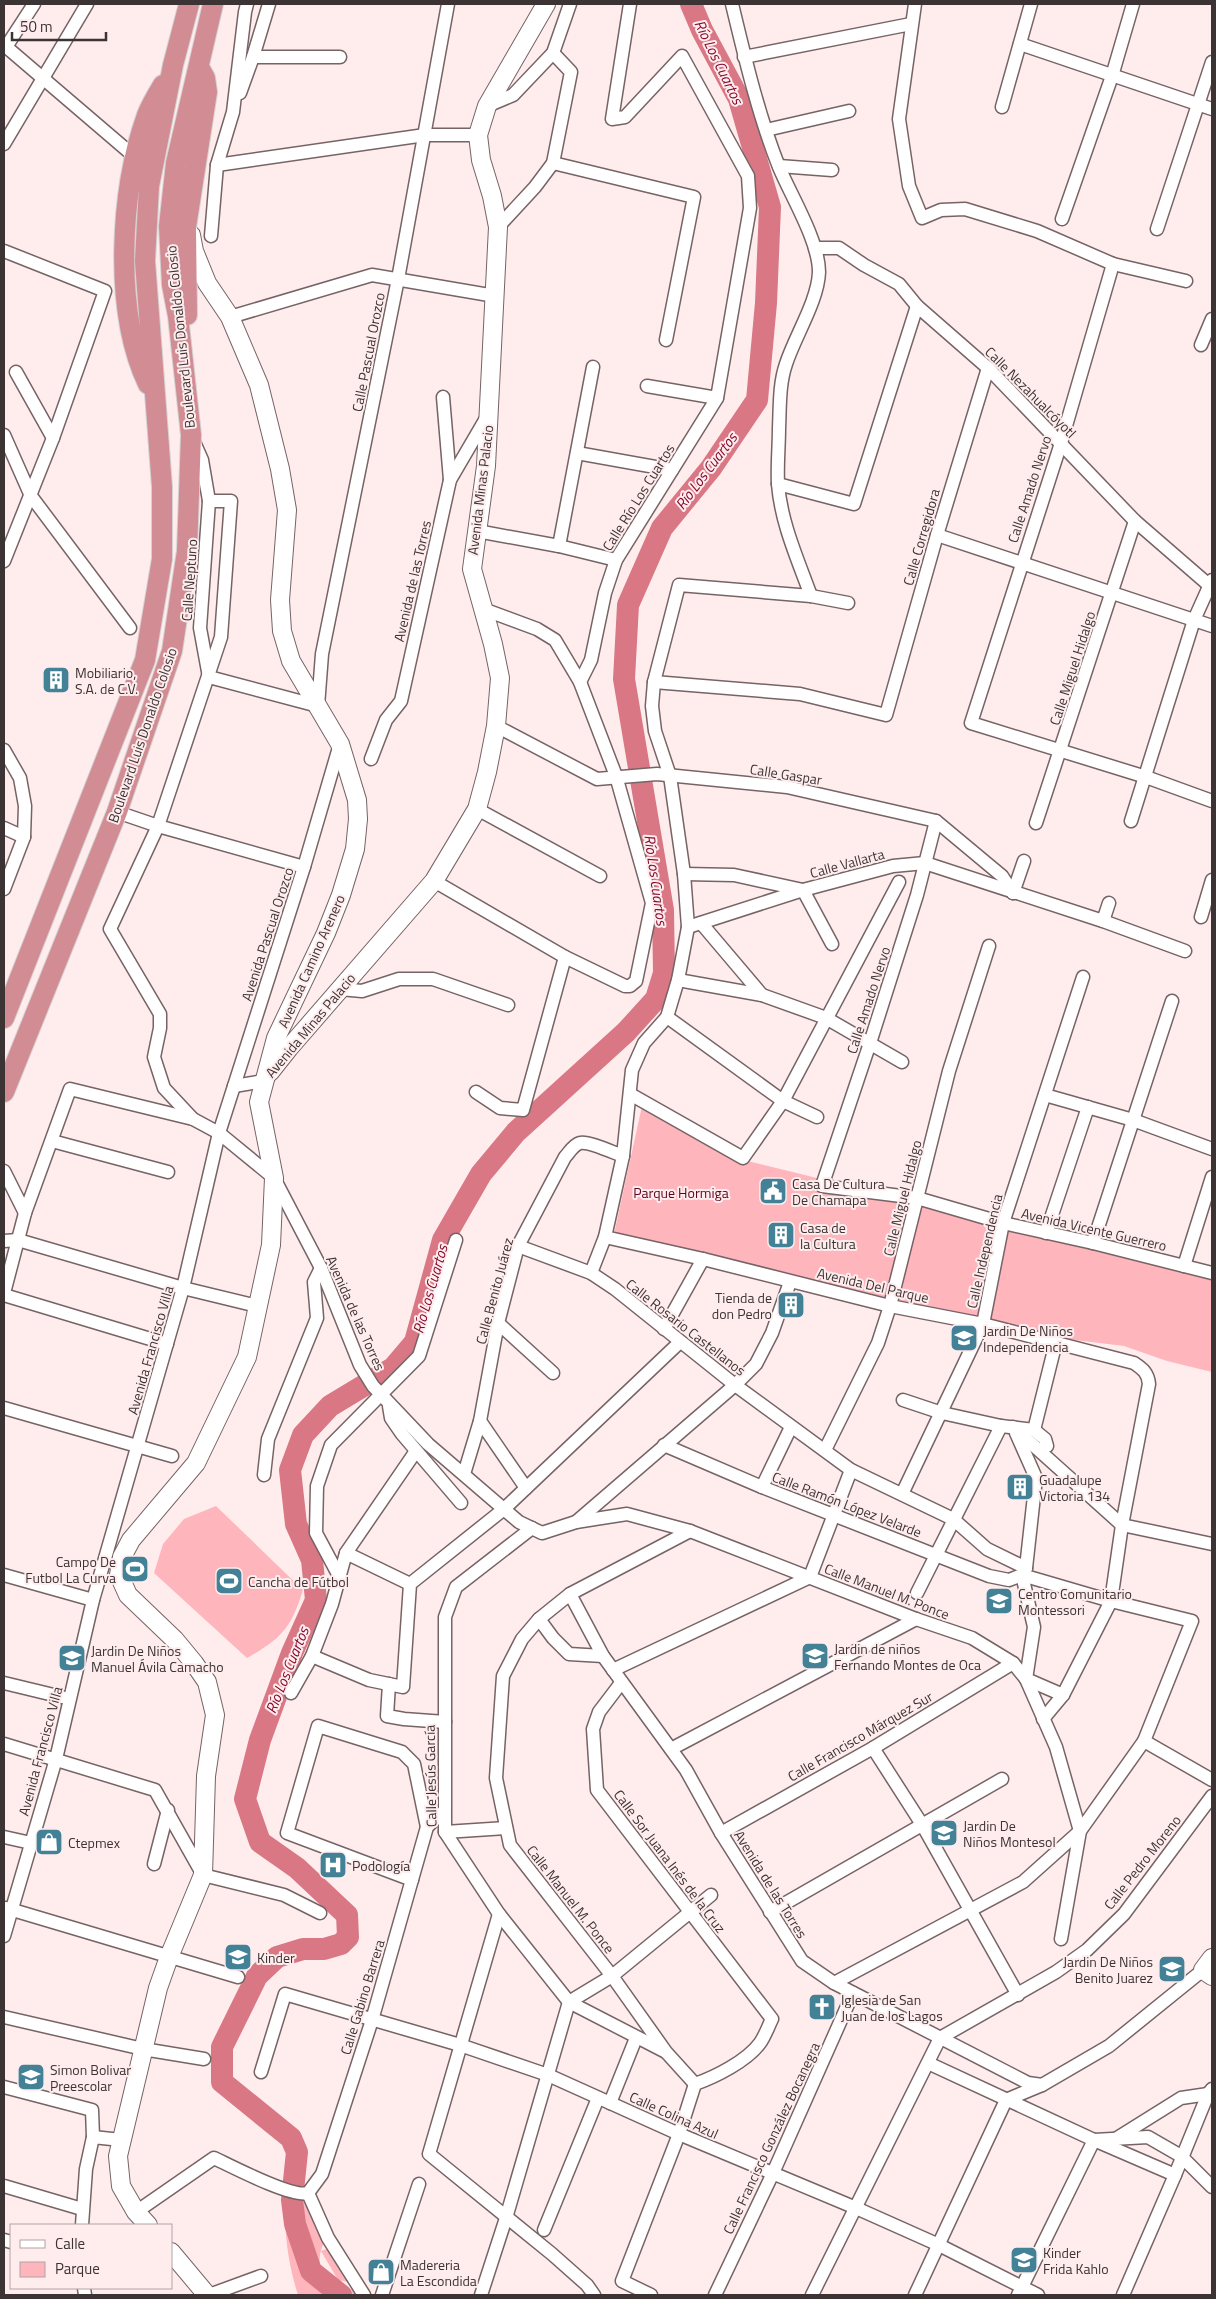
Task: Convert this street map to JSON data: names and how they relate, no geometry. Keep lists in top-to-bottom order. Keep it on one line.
{"streets":{"highway":["Boulevard Luis Donaldo Colosio"],"main road":["Avenida Minas Palacio","Avenida Camino Arenero"],"street":["Calle Pascual Orozco","Calle Nezahualcóyotl","Calle Amado Nervo","Calle Río Los Cuartos","Calle Corregidora","Calle Neptuno","Avenida de las Torres","Calle Miguel Hidalgo","Calle Gaspar","Calle Vallarta","Avenida Pascual Orozco","Avenida Vicente Guerrero","Calle Independencia","Avenida Del Parque","Calle Benito Juárez","Calle Rosario Castellanos","Avenida Francisco Villa","Calle Ramón López Velarde","Calle Manuel M. Ponce","Calle Francisco Márquez Sur","Calle Jesús García","Calle Sor Juana Inés de la Cruz","Calle Pedro Moreno","Calle Gabino Barrera","Calle Colina Azul","Calle Francisco González Bocanegra"]},"crossings":[["Boulevard Luis Donaldo Colosio","Calle Neptuno"],["Calle Pascual Orozco","Avenida Camino Arenero"],["Calle Nezahualcóyotl","Calle Amado Nervo"],["Calle Nezahualcóyotl","Calle Corregidora"],["Calle Nezahualcóyotl","Calle Miguel Hidalgo"],["Calle Amado Nervo","Calle Miguel Hidalgo"],["Calle Amado Nervo","Calle Gaspar"],["Calle Amado Nervo","Calle Vallarta"],["Calle Amado Nervo","Avenida Vicente Guerrero"],["Avenida Minas Palacio","Avenida de las Torres"],["Avenida Minas Palacio","Calle Gaspar"],["Avenida Minas Palacio","Avenida Camino Arenero"],["Avenida Minas Palacio","Avenida Francisco Villa"],["Avenida de las Torres","Avenida Pascual Orozco"],["Avenida de las Torres","Calle Benito Juárez"],["Avenida de las Torres","Avenida Francisco Villa"],["Avenida de las Torres","Calle Manuel M. Ponce"],["Avenida de las Torres","Calle Francisco Márquez Sur"],["Avenida de las Torres","Calle Jesús García"],["Avenida de las Torres","Calle Sor Juana Inés de la Cruz"],["Avenida de las Torres","Calle Pedro Moreno"],["Avenida de las Torres","Calle Francisco González Bocanegra"],["Calle Miguel Hidalgo","Avenida Vicente Guerrero"],["Calle Miguel Hidalgo","Avenida Del Parque"],["Calle Miguel Hidalgo","Calle Rosario Castellanos"],["Avenida Pascual Orozco","Avenida Camino Arenero"],["Avenida Pascual Orozco","Avenida Francisco Villa"],["Avenida Vicente Guerrero","Calle Independencia"],["Calle Independencia","Avenida Del Parque"],["Calle Benito Juárez","Calle Rosario Castellanos"],["Calle Manuel M. Ponce","Calle Francisco Márquez Sur"],["Calle Manuel M. Ponce","Calle Jesús García"],["Calle Manuel M. Ponce","Calle Sor Juana Inés de la Cruz"],["Calle Gabino Barrera","Calle Colina Azul"],["Calle Colina Azul","Calle Francisco González Bocanegra"]],"water":["Río Los Cuartos"],"parks":["Parque Hormiga"],"places":{"building":["Mobiliario, S.A. de C.V.","Casa de la Cultura","Tienda de don Pedro","Guadalupe Victoria 134"],"public building":["Casa De Cultura De Chamapa"],"school or university":["Jardin De Niños Independencia","Centro Comunitario Montessori","Jardin de niños Fernando Montes de Oca","Jardin De Niños Manuel Ávila Camacho","Jardin De Niños Montesol","Kinder","Jardin De Niños Benito Juarez","Simon Bolivar Preescolar","Kinder Frida Kahlo"],"sports":["Campo De Futbol La Curva","Cancha de Fútbol"],"shop":["Ctepmex","Madereria La Escondida"],"hospital":["Podología"],"church":["Iglesia de San Juan de los Lagos"]},"legend":["Calle","Parque"],"scale_bar":"50 m"}
